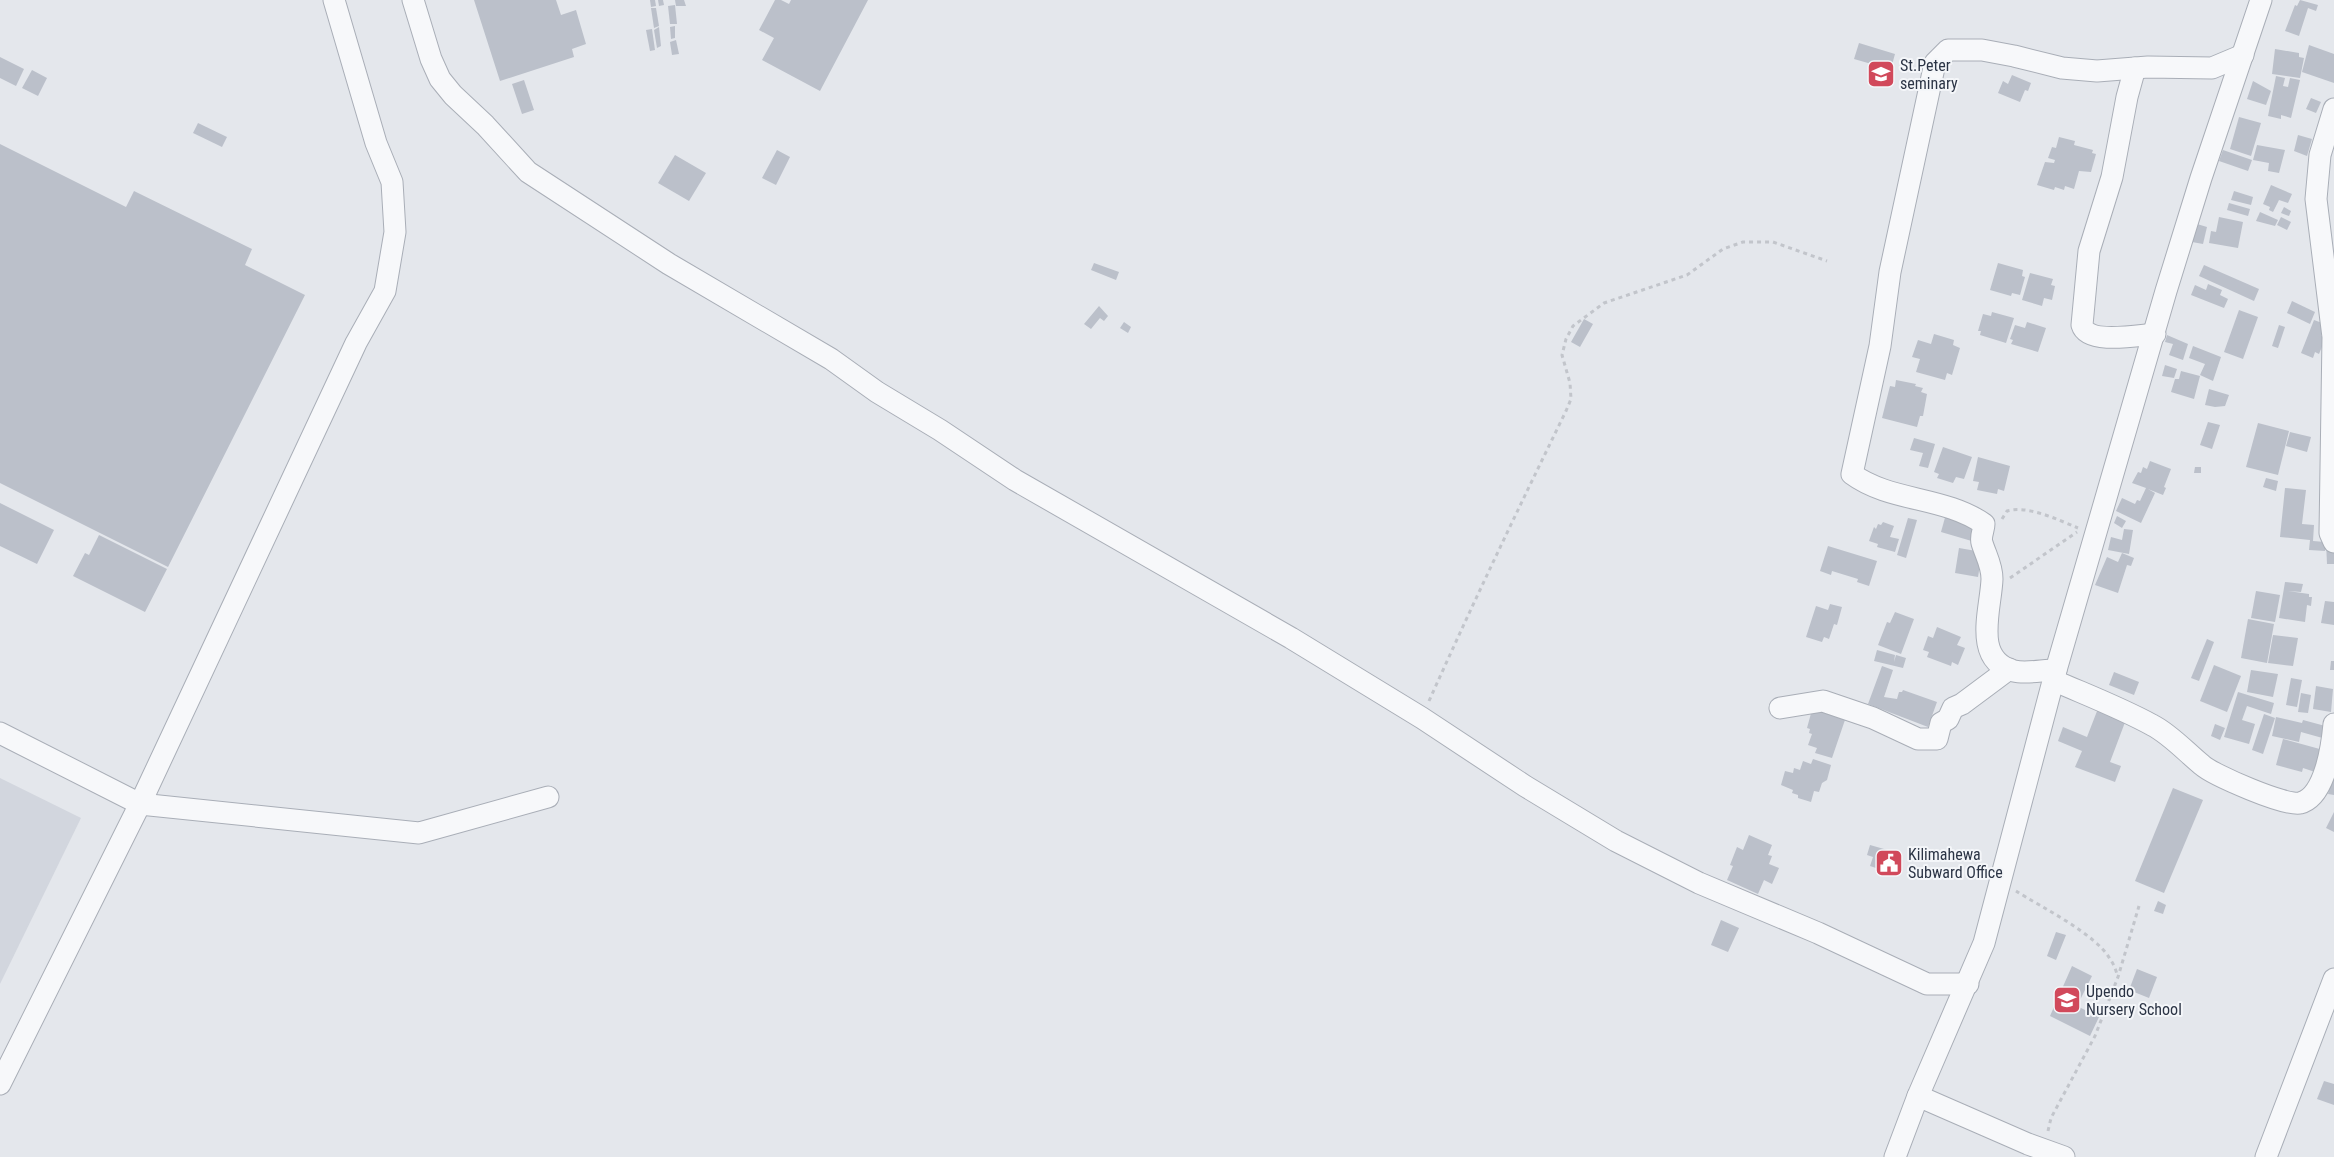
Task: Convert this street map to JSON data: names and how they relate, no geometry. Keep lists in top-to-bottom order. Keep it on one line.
{"places":{"school or university":["St.Peter seminary","Upendo Nursery School"],"public building":["Kilimahewa Subward Office"]}}
